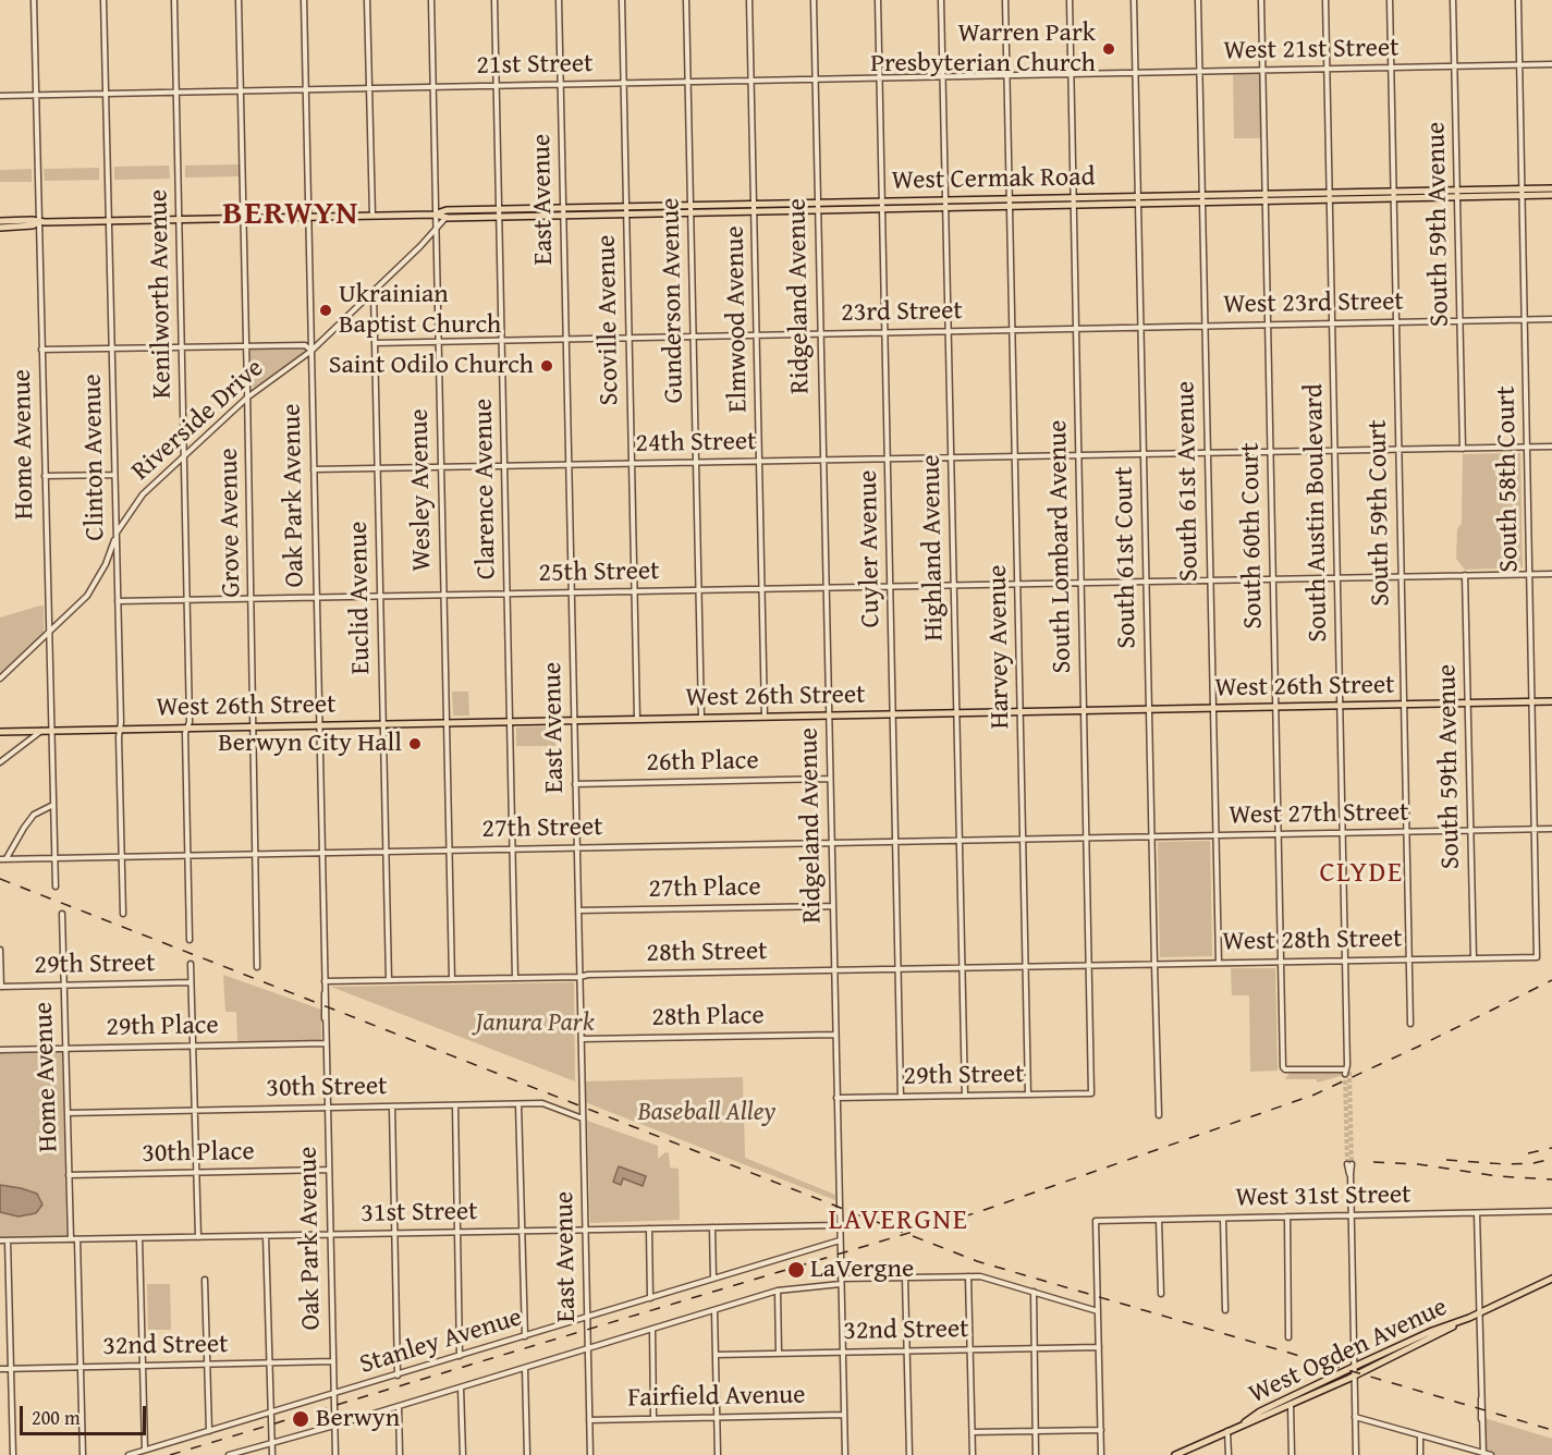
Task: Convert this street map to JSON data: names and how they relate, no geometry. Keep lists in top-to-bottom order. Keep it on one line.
{"streets":{"main road":["West Cermak Road","West 26th Street","West Ogden Avenue"],"street":["West 21st Street","21st Street","East Avenue","South 59th Avenue","Kenilworth Avenue","Ridgeland Avenue","Gunderson Avenue","West 23rd Street","23rd Street","Elmwood Avenue","Scoville Avenue","Riverside Drive","24th Street","Home Avenue","Clinton Avenue","South 58th Court","South 61st Avenue","Clarence Avenue","Wesley Avenue","Oak Park Avenue","South Austin Boulevard","South 59th Court","Grove Avenue","South 60th Court","South Lombard Avenue","Highland Avenue","Cuyler Avenue","South 61st Court","25th Street","Euclid Avenue","Harvey Avenue","26th Place","West 27th Street","27th Street","27th Place","West 28th Street","28th Street","29th Street","28th Place","29th Place","30th Street","30th Place","West 31st Street","31st Street","32nd Street","Stanley Avenue","Fairfield Avenue"]},"crossings":[["West 21st Street","21st Street"],["West 21st Street","South 59th Avenue"],["West 21st Street","South 58th Court"],["West 21st Street","South 61st Avenue"],["West 21st Street","South Austin Boulevard"],["West 21st Street","South 59th Court"],["West 21st Street","South 60th Court"],["West 21st Street","South Lombard Avenue"],["West 21st Street","South 61st Court"],["21st Street","East Avenue"],["21st Street","Kenilworth Avenue"],["21st Street","Ridgeland Avenue"],["21st Street","Gunderson Avenue"],["21st Street","Elmwood Avenue"],["21st Street","Scoville Avenue"],["21st Street","Home Avenue"],["21st Street","Clinton Avenue"],["21st Street","Clarence Avenue"],["21st Street","Wesley Avenue"],["21st Street","Oak Park Avenue"],["21st Street","Grove Avenue"],["21st Street","South Lombard Avenue"],["21st Street","Highland Avenue"],["21st Street","Cuyler Avenue"],["21st Street","Harvey Avenue"],["West Cermak Road","East Avenue"],["West Cermak Road","South 59th Avenue"],["West Cermak Road","Kenilworth Avenue"],["West Cermak Road","Ridgeland Avenue"],["West Cermak Road","Gunderson Avenue"],["West Cermak Road","Elmwood Avenue"],["West Cermak Road","Scoville Avenue"],["West Cermak Road","Riverside Drive"],["West Cermak Road","Home Avenue"],["West Cermak Road","Clinton Avenue"],["West Cermak Road","South 58th Court"],["West Cermak Road","South 61st Avenue"],["West Cermak Road","Clarence Avenue"],["West Cermak Road","Wesley Avenue"],["West Cermak Road","Oak Park Avenue"],["West Cermak Road","South Austin Boulevard"],["West Cermak Road","South 59th Court"],["West Cermak Road","Grove Avenue"],["West Cermak Road","South 60th Court"],["West Cermak Road","South Lombard Avenue"],["West Cermak Road","Highland Avenue"],["West Cermak Road","Cuyler Avenue"],["West Cermak Road","South 61st Court"],["West Cermak Road","Harvey Avenue"],["East Avenue","23rd Street"],["East Avenue","24th Street"],["East Avenue","25th Street"],["East Avenue","West 26th Street"],["East Avenue","26th Place"],["East Avenue","27th Street"],["East Avenue","27th Place"],["East Avenue","28th Street"],["East Avenue","28th Place"],["East Avenue","30th Street"],["East Avenue","31st Street"],["East Avenue","Stanley Avenue"],["East Avenue","Fairfield Avenue"],["South 59th Avenue","West 23rd Street"],["South 59th Avenue","24th Street"],["South 59th Avenue","25th Street"],["South 59th Avenue","West 26th Street"],["South 59th Avenue","West 27th Street"],["South 59th Avenue","West 28th Street"],["Kenilworth Avenue","Riverside Drive"],["Kenilworth Avenue","25th Street"],["Kenilworth Avenue","West 26th Street"],["Kenilworth Avenue","27th Street"],["Ridgeland Avenue","23rd Street"],["Ridgeland Avenue","24th Street"],["Ridgeland Avenue","25th Street"],["Ridgeland Avenue","West 26th Street"],["Ridgeland Avenue","26th Place"],["Ridgeland Avenue","27th Street"],["Ridgeland Avenue","27th Place"],["Ridgeland Avenue","28th Street"],["Ridgeland Avenue","29th Street"],["Ridgeland Avenue","28th Place"],["Ridgeland Avenue","31st Street"],["Ridgeland Avenue","32nd Street"],["Ridgeland Avenue","Stanley Avenue"],["Ridgeland Avenue","Fairfield Avenue"],["Gunderson Avenue","23rd Street"],["Gunderson Avenue","24th Street"],["Gunderson Avenue","25th Street"],["Gunderson Avenue","West 26th Street"],["West 23rd Street","23rd Street"],["West 23rd Street","South 58th Court"],["West 23rd Street","South 61st Avenue"],["West 23rd Street","South Austin Boulevard"],["West 23rd Street","South 59th Court"],["West 23rd Street","South 60th Court"],["West 23rd Street","South Lombard Avenue"],["West 23rd Street","South 61st Court"],["23rd Street","Elmwood Avenue"],["23rd Street","Scoville Avenue"],["23rd Street","Clarence Avenue"],["23rd Street","Wesley Avenue"],["23rd Street","South Lombard Avenue"],["23rd Street","Highland Avenue"],["23rd Street","Cuyler Avenue"],["23rd Street","Euclid Avenue"],["23rd Street","Harvey Avenue"],["Elmwood Avenue","24th Street"],["Elmwood Avenue","25th Street"],["Elmwood Avenue","West 26th Street"],["Scoville Avenue","24th Street"],["Scoville Avenue","25th Street"],["Scoville Avenue","West 26th Street"],["Riverside Drive","Home Avenue"],["Riverside Drive","Clinton Avenue"],["Riverside Drive","Wesley Avenue"],["Riverside Drive","Oak Park Avenue"],["Riverside Drive","Grove Avenue"],["Riverside Drive","Euclid Avenue"],["24th Street","South 58th Court"],["24th Street","South 61st Avenue"],["24th Street","Clarence Avenue"],["24th Street","Wesley Avenue"],["24th Street","Oak Park Avenue"],["24th Street","South Austin Boulevard"],["24th Street","South 59th Court"],["24th Street","South 60th Court"],["24th Street","South Lombard Avenue"],["24th Street","Highland Avenue"],["24th Street","Cuyler Avenue"],["24th Street","South 61st Court"],["24th Street","Euclid Avenue"],["24th Street","Harvey Avenue"],["Home Avenue","West 26th Street"],["Home Avenue","27th Street"],["Home Avenue","29th Street"],["Home Avenue","29th Place"],["Home Avenue","30th Street"],["Home Avenue","30th Place"],["Home Avenue","31st Street"],["Clinton Avenue","25th Street"],["Clinton Avenue","West 26th Street"],["Clinton Avenue","27th Street"],["South 58th Court","25th Street"],["South 58th Court","West 26th Street"],["South 58th Court","West 27th Street"],["South 58th Court","West 28th Street"],["South 61st Avenue","25th Street"],["South 61st Avenue","West 26th Street"],["South 61st Avenue","West 27th Street"],["South 61st Avenue","West 28th Street"],["Clarence Avenue","25th Street"],["Clarence Avenue","West 26th Street"],["Clarence Avenue","27th Street"],["Clarence Avenue","28th Street"],["Wesley Avenue","25th Street"],["Wesley Avenue","West 26th Street"],["Wesley Avenue","27th Street"],["Wesley Avenue","28th Street"],["Oak Park Avenue","25th Street"],["Oak Park Avenue","West 26th Street"],["Oak Park Avenue","27th Street"],["Oak Park Avenue","28th Street"],["Oak Park Avenue","29th Place"],["Oak Park Avenue","30th Street"],["Oak Park Avenue","30th Place"],["Oak Park Avenue","31st Street"],["Oak Park Avenue","32nd Street"],["Oak Park Avenue","Stanley Avenue"],["South Austin Boulevard","South 60th Court"],["South Austin Boulevard","25th Street"],["South Austin Boulevard","West 26th Street"],["South Austin Boulevard","West 27th Street"],["South Austin Boulevard","West 28th Street"],["South 59th Court","25th Street"],["South 59th Court","West 26th Street"],["South 59th Court","West 27th Street"],["South 59th Court","West 28th Street"],["Grove Avenue","25th Street"],["Grove Avenue","West 26th Street"],["Grove Avenue","27th Street"],["South 60th Court","25th Street"],["South 60th Court","West 26th Street"],["South 60th Court","West 27th Street"],["South 60th Court","West 28th Street"],["South Lombard Avenue","25th Street"],["South Lombard Avenue","West 26th Street"],["South Lombard Avenue","West 27th Street"],["South Lombard Avenue","27th Street"],["South Lombard Avenue","West 28th Street"],["South Lombard Avenue","28th Street"],["South Lombard Avenue","29th Street"],["Highland Avenue","25th Street"],["Highland Avenue","West 26th Street"],["Highland Avenue","27th Street"],["Highland Avenue","28th Street"],["Highland Avenue","29th Street"],["Cuyler Avenue","25th Street"],["Cuyler Avenue","West 26th Street"],["Cuyler Avenue","27th Street"],["Cuyler Avenue","28th Street"],["Cuyler Avenue","29th Street"],["South 61st Court","25th Street"],["South 61st Court","West 26th Street"],["South 61st Court","West 27th Street"],["South 61st Court","West 28th Street"],["25th Street","Euclid Avenue"],["25th Street","Harvey Avenue"],["Euclid Avenue","West 26th Street"],["Euclid Avenue","27th Street"],["Euclid Avenue","28th Street"],["Harvey Avenue","West 26th Street"],["Harvey Avenue","27th Street"],["Harvey Avenue","28th Street"],["Harvey Avenue","29th Street"],["West 27th Street","27th Street"],["West 28th Street","28th Street"]],"districts":["BERWYN","CLYDE","LAVERGNE"],"parks":["Janura Park","Baseball Alley"],"places":["Warren Park Presbyterian Church","Ukrainian Baptist Church","Saint Odilo Church","Berwyn City Hall","LaVergne","Berwyn"],"scale_bar":"200 m"}
